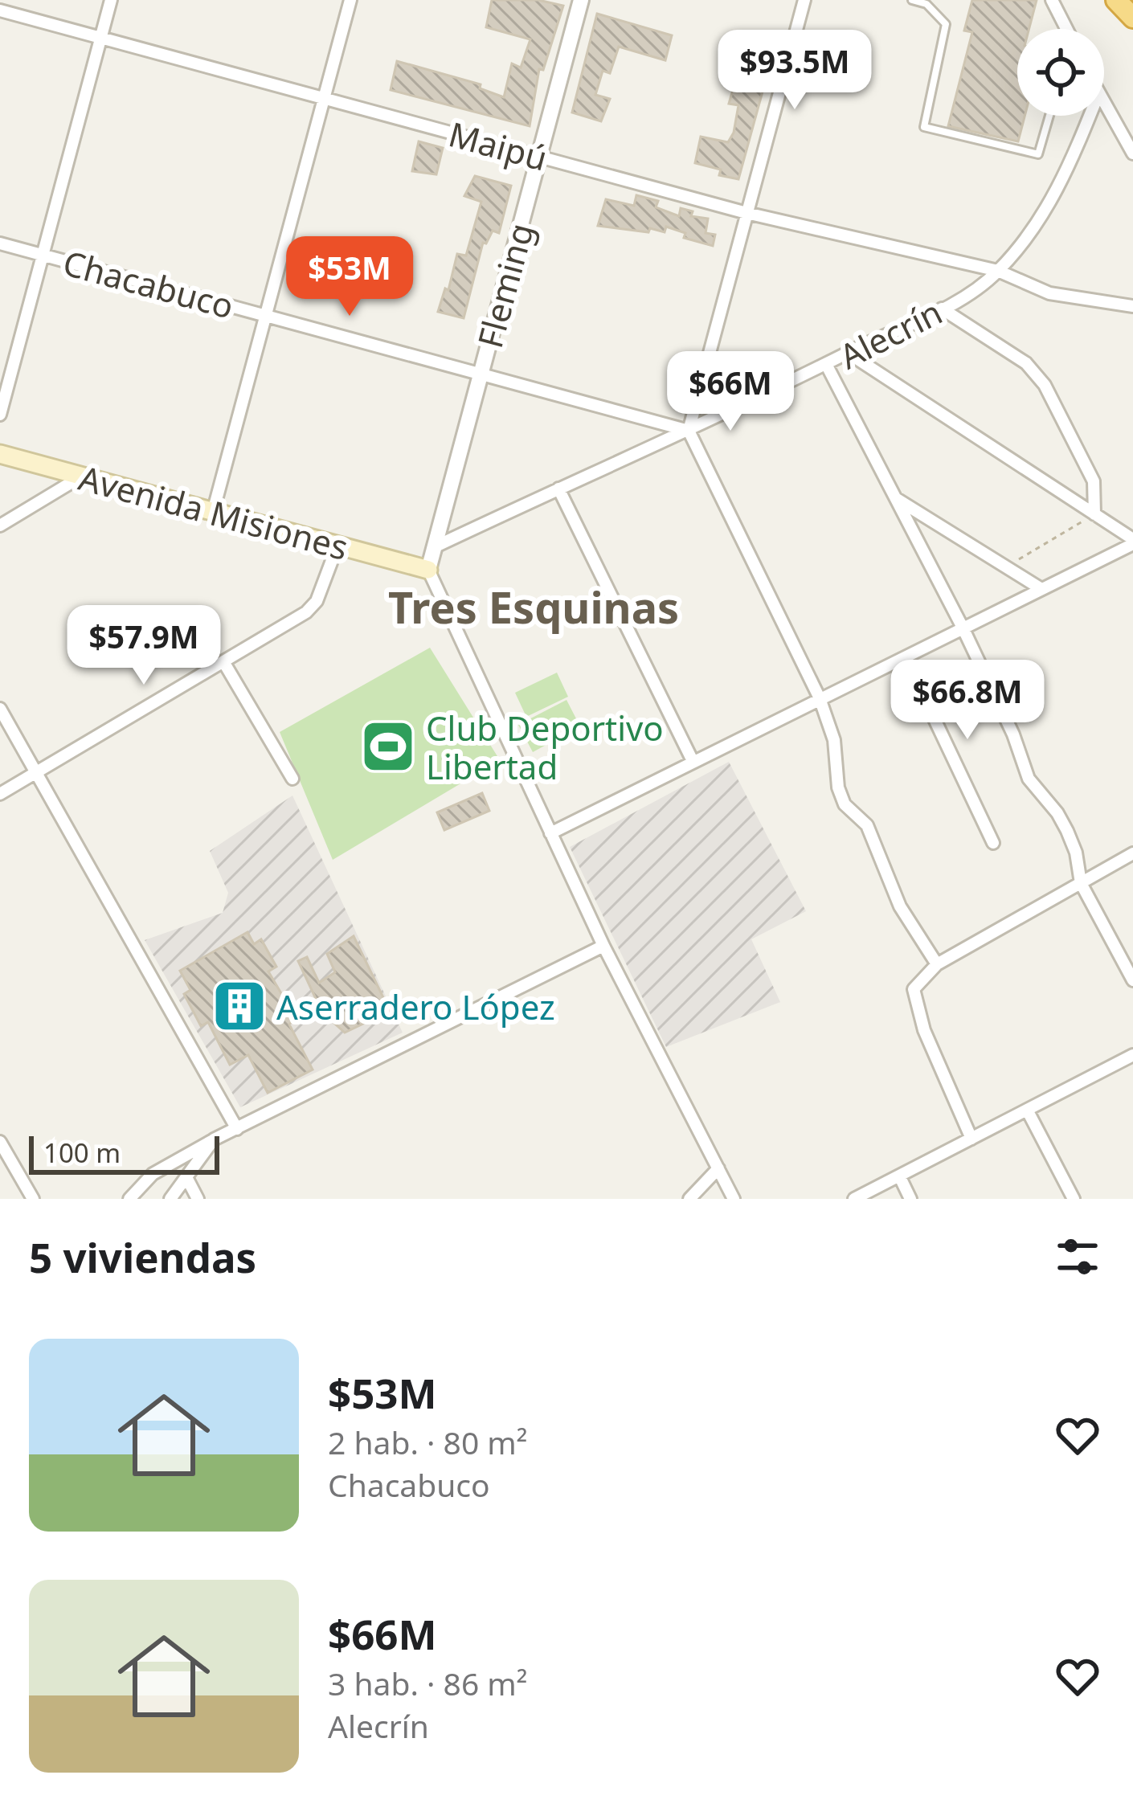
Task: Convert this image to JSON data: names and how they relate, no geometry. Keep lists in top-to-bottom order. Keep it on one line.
{"streets":{"main road":["Avenida Misiones"],"street":["Maipú","Chacabuco","Fleming","Alecrín"]},"crossings":[["Maipú","Fleming"],["Maipú","Alecrín"],["Chacabuco","Fleming"],["Chacabuco","Alecrín"],["Fleming","Alecrín"],["Fleming","Avenida Misiones"]],"districts":["Tres Esquinas"],"places":{"sports":["Club Deportivo Libertad"],"building":["Aserradero López"]},"scale_bar":"100 m","page":{"price":["$93.5M","$53M","$66M","$57.9M","$66.8M"],"scale":"100 m","heading":"5 viviendas","list":[{"name":"$53M","note":"2 hab. · 80 m² · Chacabuco"},{"name":"$66M","note":"3 hab. · 86 m² · Alecrín"}]}}
